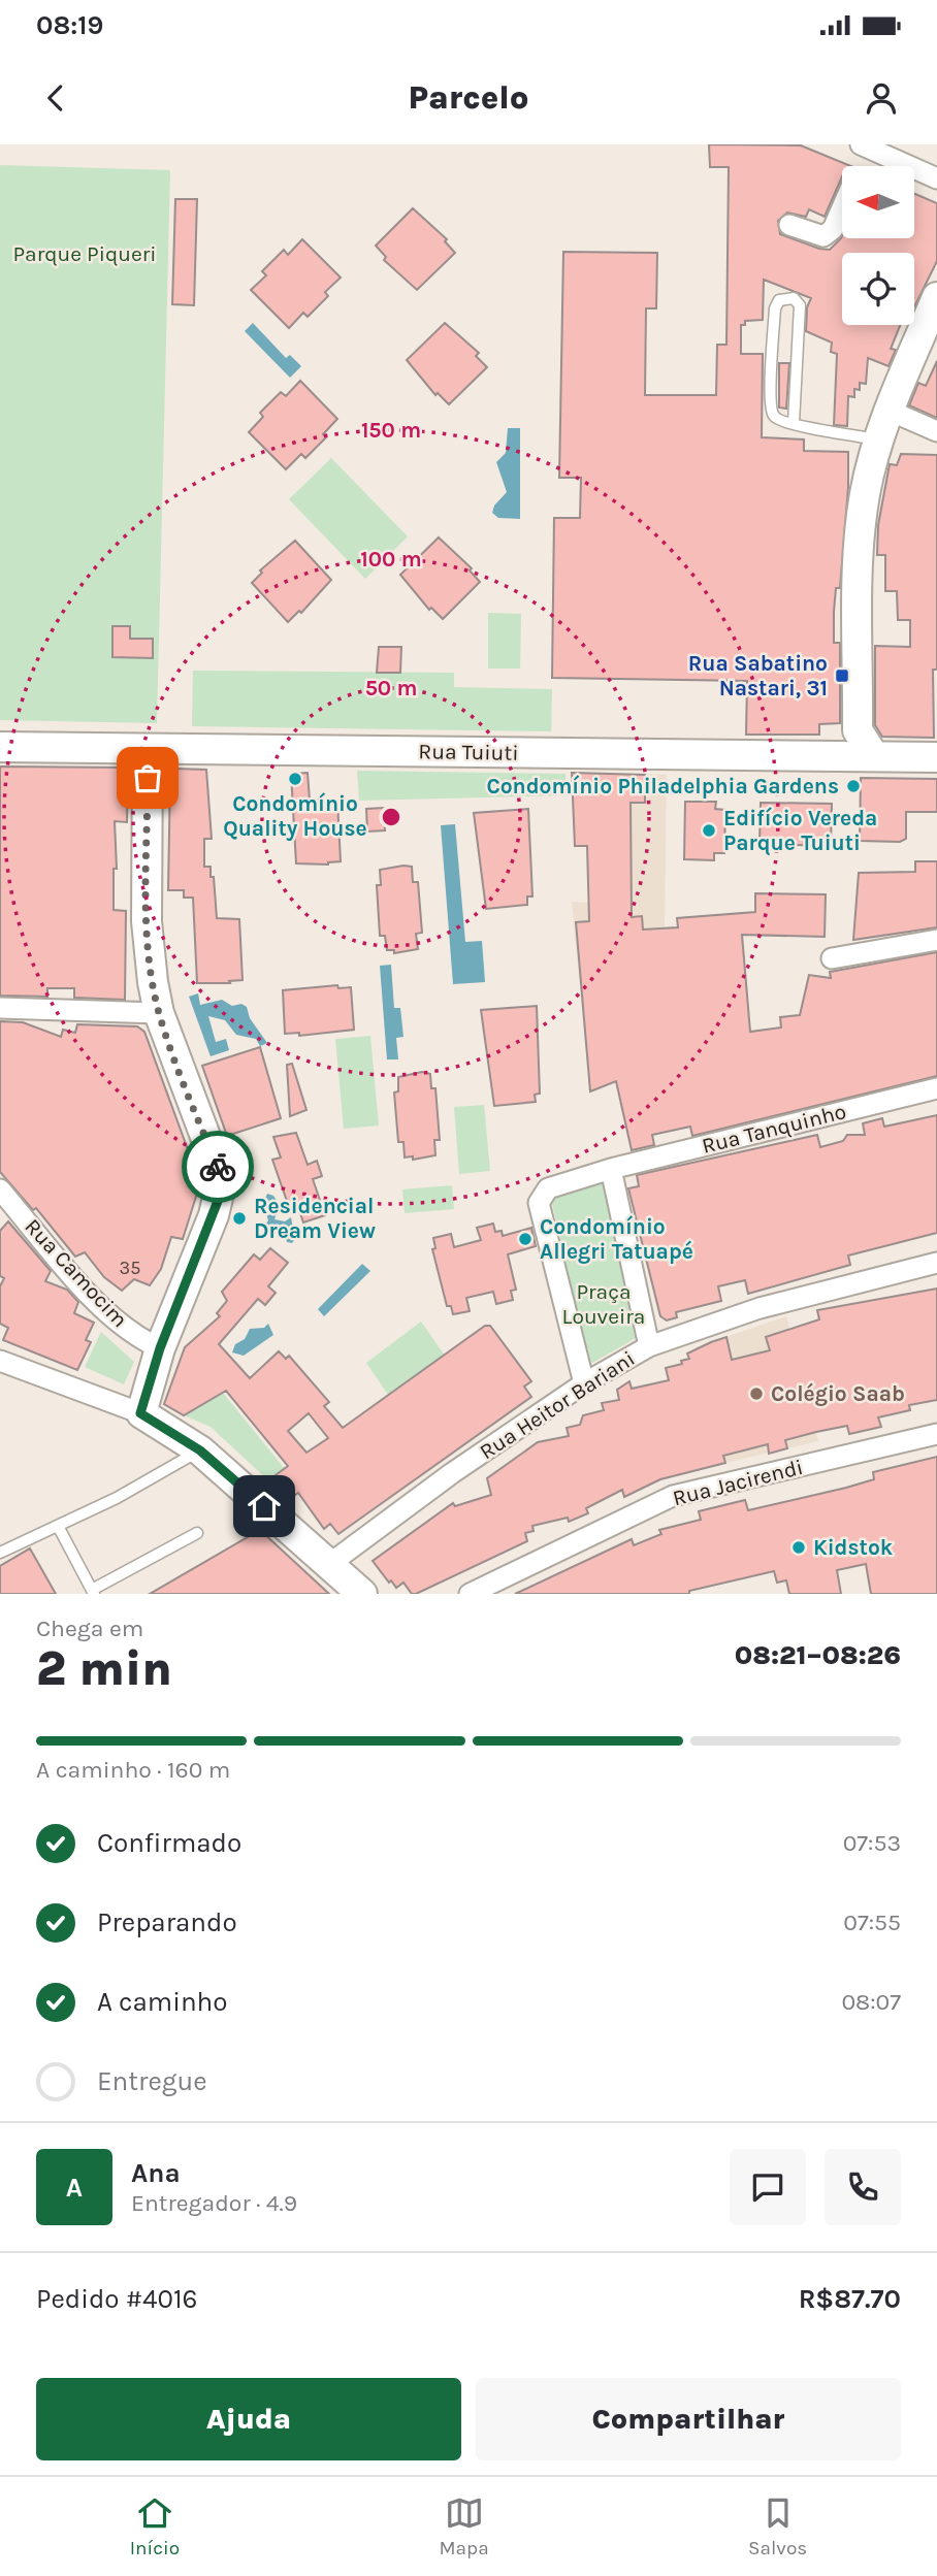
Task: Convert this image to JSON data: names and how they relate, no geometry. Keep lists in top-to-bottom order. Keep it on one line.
{"streets":{"street":["Rua Tuiuti","Rua Tanquinho","Rua Camocim","Rua Heitor Bariani","Rua Jacirendi"]},"parks":["Parque Piqueri","Praça Louveira"],"places":{"transit":["Rua Sabatino Nastari, 31"],"other":["Condomínio Quality House","Condomínio Philadelphia Gardens","Edifício Vereda Parque Tuiuti","Residencial Dream View","Condomínio Allegri Tatuapé","Colégio Saab","Kidstok"]},"house_numbers":["35"],"north":"left","page":{"status":"08:19","header":"Parcelo","heading":["2 min","Chega em","08:21–08:26"],"panel":["Ana","Entregador · 4.9","Pedido #4016","R$87.70"],"bar":"A caminho · 160 m","list":[["Confirmado","07:53"],["Preparando","07:55"],["A caminho","08:07"],"Entregue"],"round":"A","buttons":["Ajuda","Compartilhar"],"tabs":["Início","Mapa","Salvos"]},"rings":["150 m","100 m","50 m"]}
